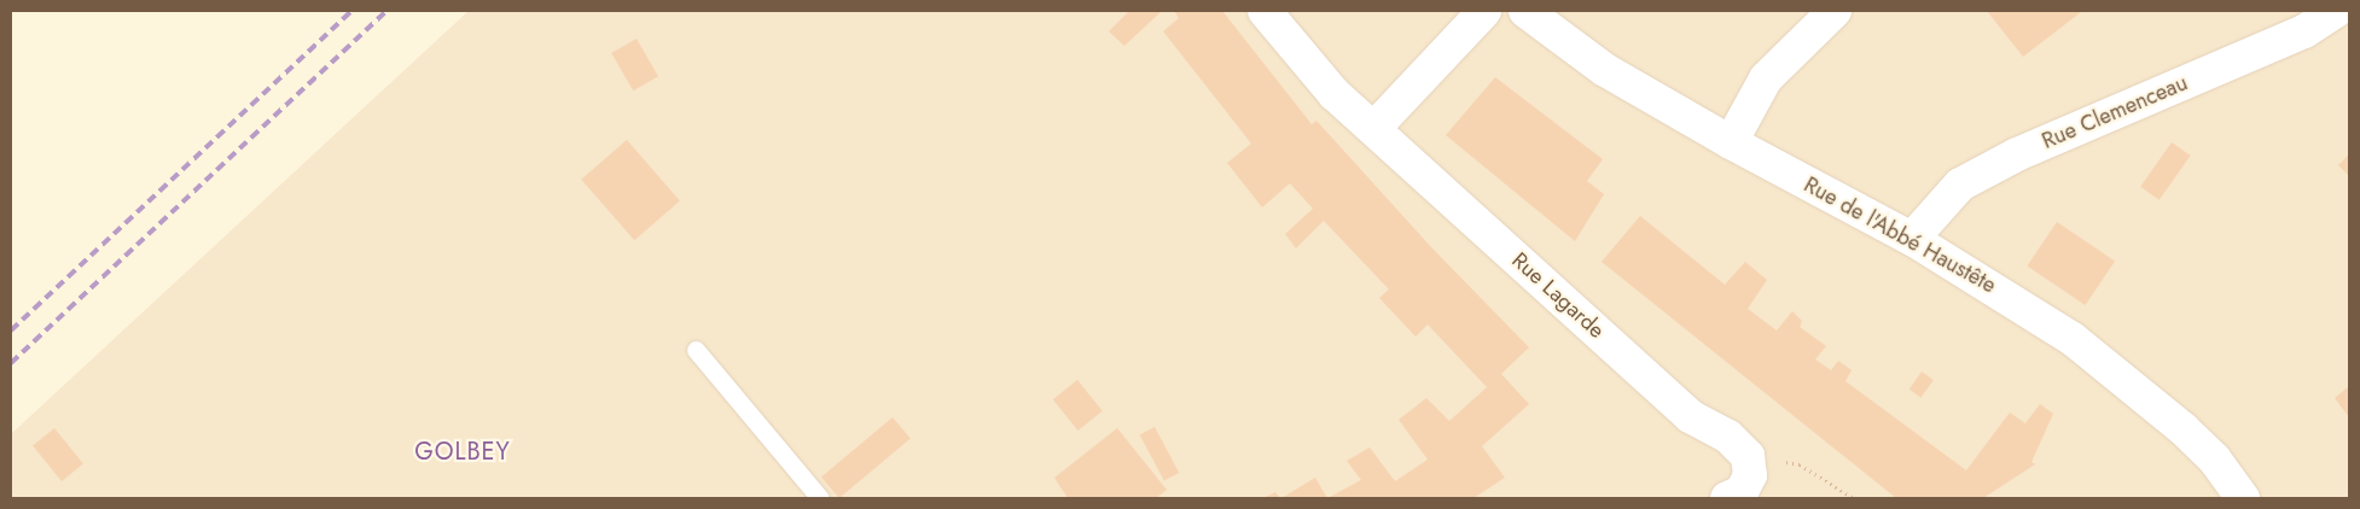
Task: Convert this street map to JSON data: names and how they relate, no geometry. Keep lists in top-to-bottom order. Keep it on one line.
{"streets":{"street":["Rue Clemenceau","Rue de l'Abbé Haustête","Rue Lagarde"]},"crossings":[["Rue Clemenceau","Rue de l'Abbé Haustête"]],"districts":["GOLBEY"]}
